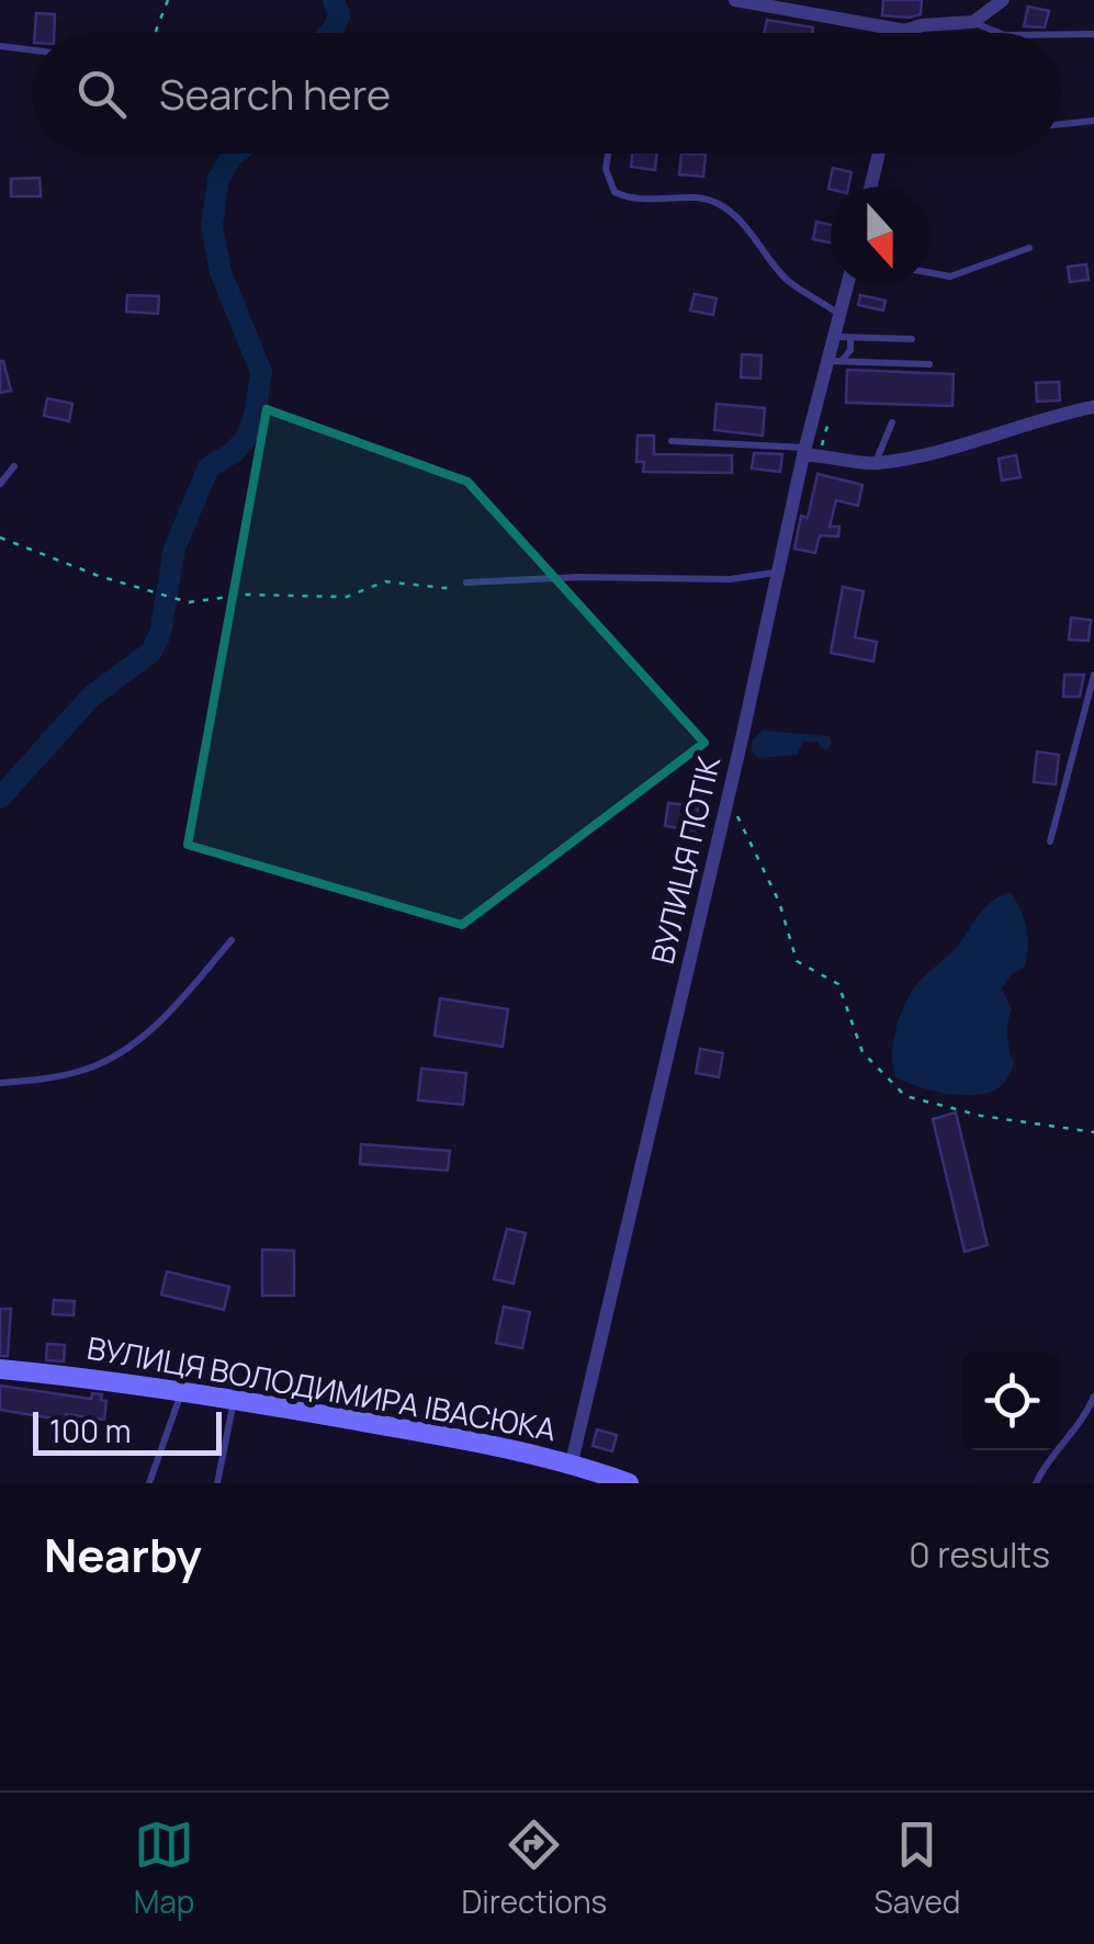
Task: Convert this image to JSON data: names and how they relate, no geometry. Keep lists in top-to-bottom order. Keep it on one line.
{"streets":{"street":["ВУЛИЦЯ ПОТІК","ВУЛИЦЯ ВОЛОДИМИРА ІВАСЮКА"]},"crossings":[["ВУЛИЦЯ ПОТІК","ВУЛИЦЯ ВОЛОДИМИРА ІВАСЮКА"]],"scale_bar":"100 m","north":"bottom","page":{"search":"Search here","scale":"100 m","heading":["Nearby","0 results"],"nav":["Map","Directions","Saved"]}}
